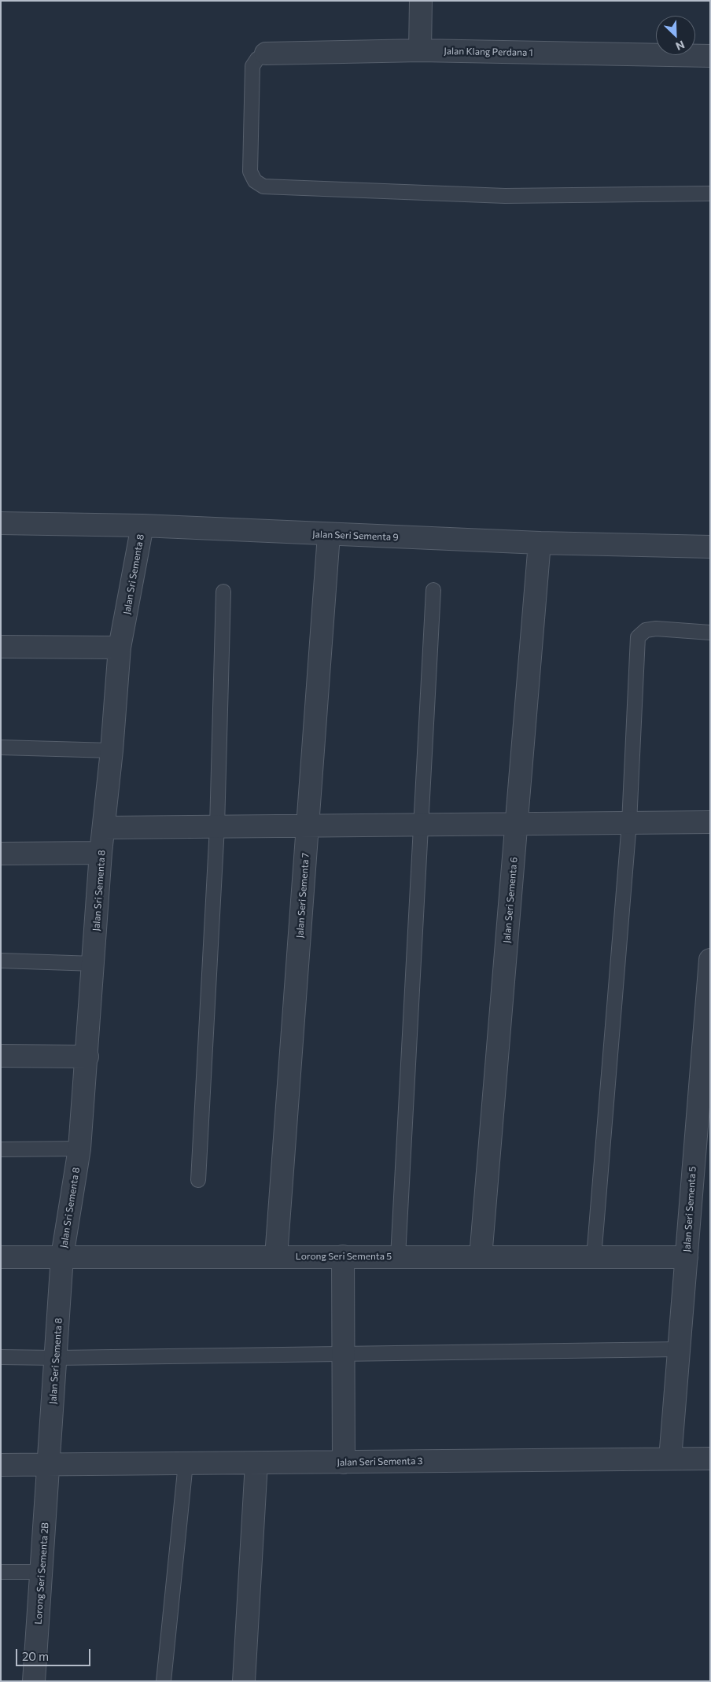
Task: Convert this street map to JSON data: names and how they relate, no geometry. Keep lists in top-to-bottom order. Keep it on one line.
{"streets":{"street":["Jalan Klang Perdana 1","Jalan Seri Sementa 9","Jalan Sri Sementa 8","Jalan Seri Sementa 7","Jalan Seri Sementa 6","Jalan Seri Sementa 5","Lorong Seri Sementa 5","Jalan Seri Sementa 8","Jalan Seri Sementa 3","Lorong Seri Sementa 2B"]},"crossings":[["Jalan Seri Sementa 9","Jalan Sri Sementa 8"],["Jalan Seri Sementa 9","Jalan Seri Sementa 7"],["Jalan Seri Sementa 9","Jalan Seri Sementa 6"],["Jalan Sri Sementa 8","Lorong Seri Sementa 5"],["Jalan Sri Sementa 8","Jalan Seri Sementa 8"],["Jalan Seri Sementa 7","Lorong Seri Sementa 5"],["Jalan Seri Sementa 6","Lorong Seri Sementa 5"],["Jalan Seri Sementa 5","Lorong Seri Sementa 5"],["Jalan Seri Sementa 5","Jalan Seri Sementa 3"],["Lorong Seri Sementa 5","Jalan Seri Sementa 8"],["Jalan Seri Sementa 8","Jalan Seri Sementa 3"],["Jalan Seri Sementa 8","Lorong Seri Sementa 2B"],["Jalan Seri Sementa 3","Lorong Seri Sementa 2B"]],"scale_bar":"20 m","north":"bottom right"}
